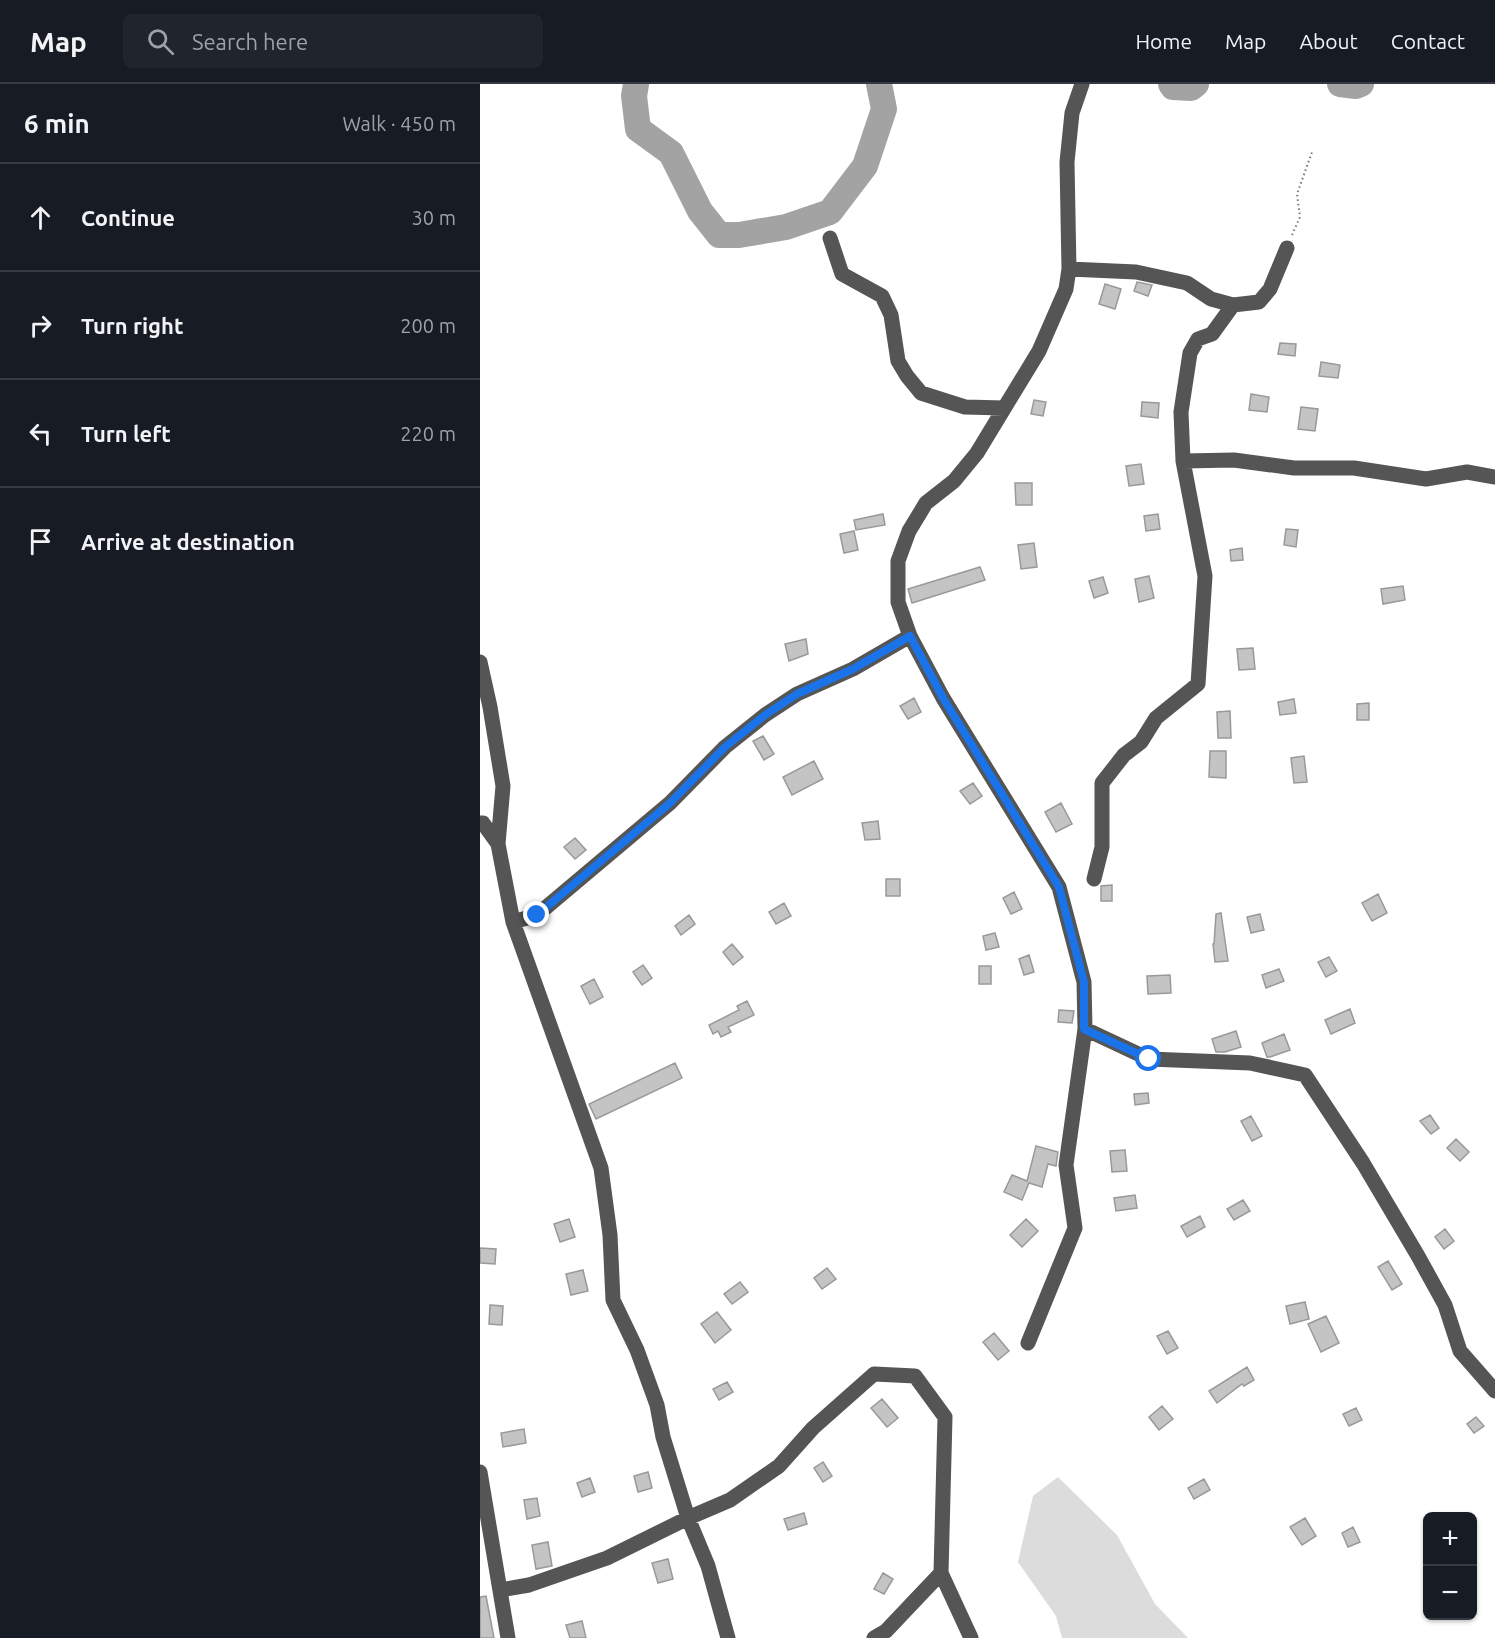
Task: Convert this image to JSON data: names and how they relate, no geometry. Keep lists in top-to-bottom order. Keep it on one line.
{"page":{"header":"Map","search":"Search here","nav":["Home","Map","About","Contact"],"heading":["6 min","Walk · 450 m"],"list":[["Continue","30 m"],["Turn right","200 m"],["Turn left","220 m"],"Arrive at destination"],"map_buttons":["+","−"]}}
